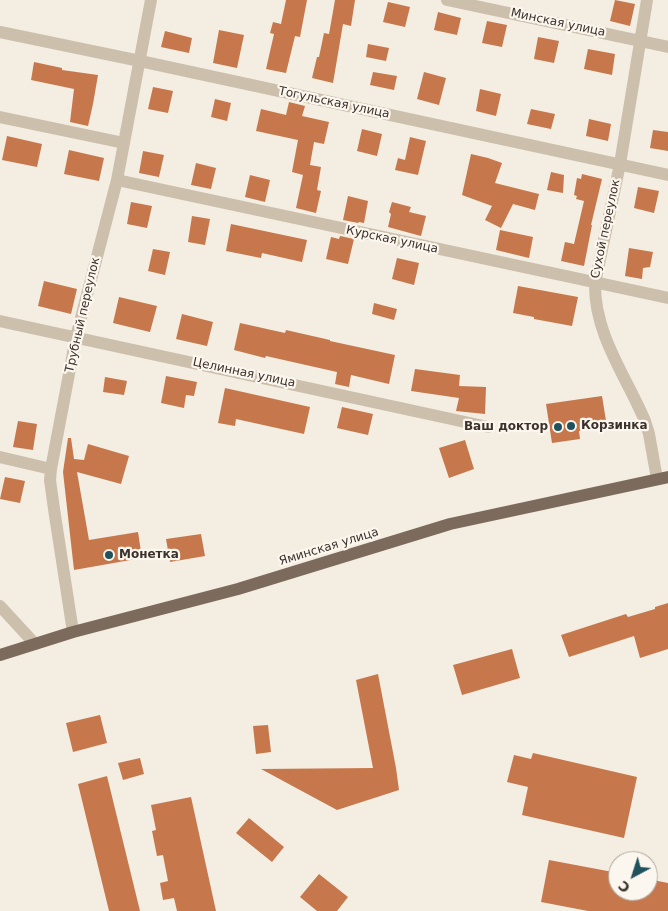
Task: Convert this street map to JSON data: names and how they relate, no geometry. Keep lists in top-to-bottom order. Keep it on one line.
{"streets":{"main road":["Яминская улица"],"street":["Минская улица","Тогульская улица","Сухой переулок","Курская улица","Трубный переулок","Целинная улица"]},"crossings":[["Минская улица","Сухой переулок"],["Тогульская улица","Сухой переулок"],["Тогульская улица","Трубный переулок"],["Сухой переулок","Курская улица"],["Сухой переулок","Яминская улица"],["Курская улица","Трубный переулок"],["Трубный переулок","Целинная улица"],["Трубный переулок","Яминская улица"]],"places":["Корзинка","Ваш доктор","Монетка"],"north":"bottom left"}
